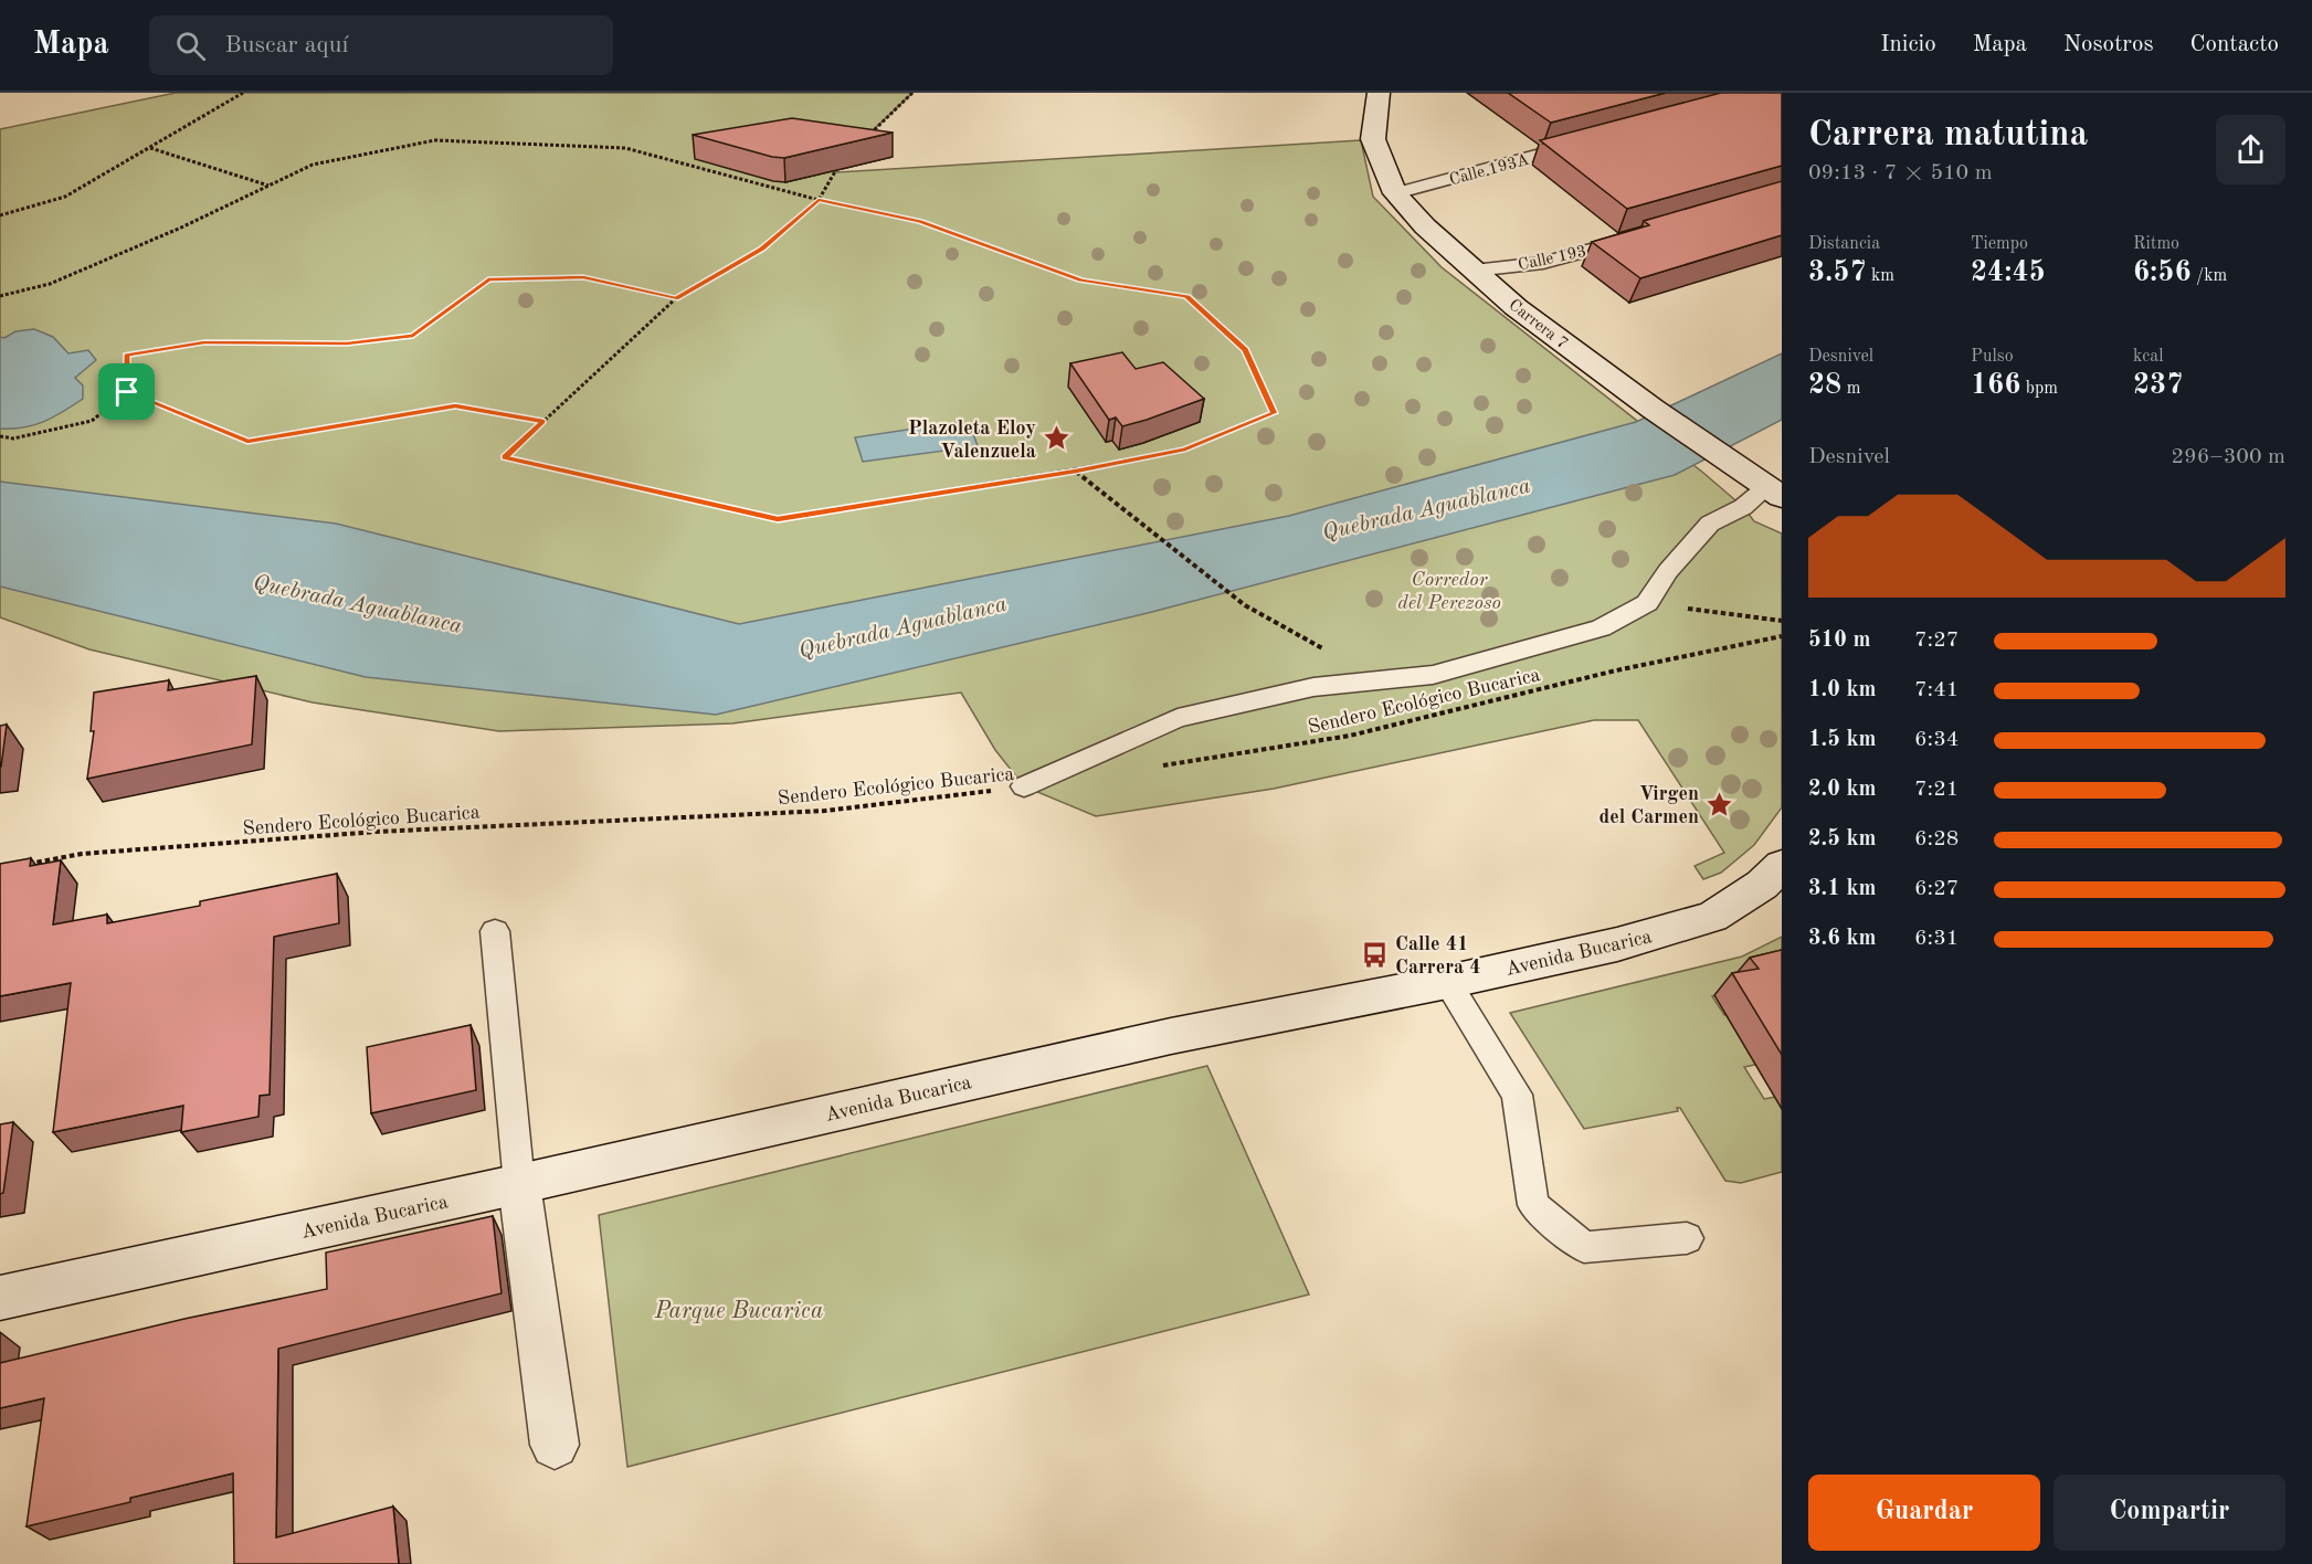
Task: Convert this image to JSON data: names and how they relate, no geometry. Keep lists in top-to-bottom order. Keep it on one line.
{"streets":{"main road":["Carrera 7","Avenida Bucarica"],"lane":["Calle 193A","Calle 193"],"path":["Sendero Ecológico Bucarica"]},"crossings":[["Calle 193A","Carrera 7"],["Calle 193","Carrera 7"]],"water":["Quebrada Aguablanca"],"parks":["Corredor del Perezoso","Parque Bucarica"],"places":{"place":["Plazoleta Eloy Valenzuela","Virgen del Carmen"],"bus stop":["Calle 41 Carrera 4"]},"page":{"header":"Mapa","search":"Buscar aquí","nav":["Inicio","Mapa","Nosotros","Contacto"],"heading":["Carrera matutina","09:13 · 7 × 510 m"],"stats":[["Distancia","3.57 km"],["Tiempo","24:45"],["Ritmo","6:56 /km"],["Desnivel","28 m"],["Pulso","166 bpm"],["kcal","237"]],"chart":["Desnivel","296–300 m"],"list":[{"name":"510 m","note":"7:27"},{"name":"1.0 km","note":"7:41"},{"name":"1.5 km","note":"6:34"},{"name":"2.0 km","note":"7:21"},{"name":"2.5 km","note":"6:28"},{"name":"3.1 km","note":"6:27"},{"name":"3.6 km","note":"6:31"}],"buttons":["Guardar","Compartir"]}}
